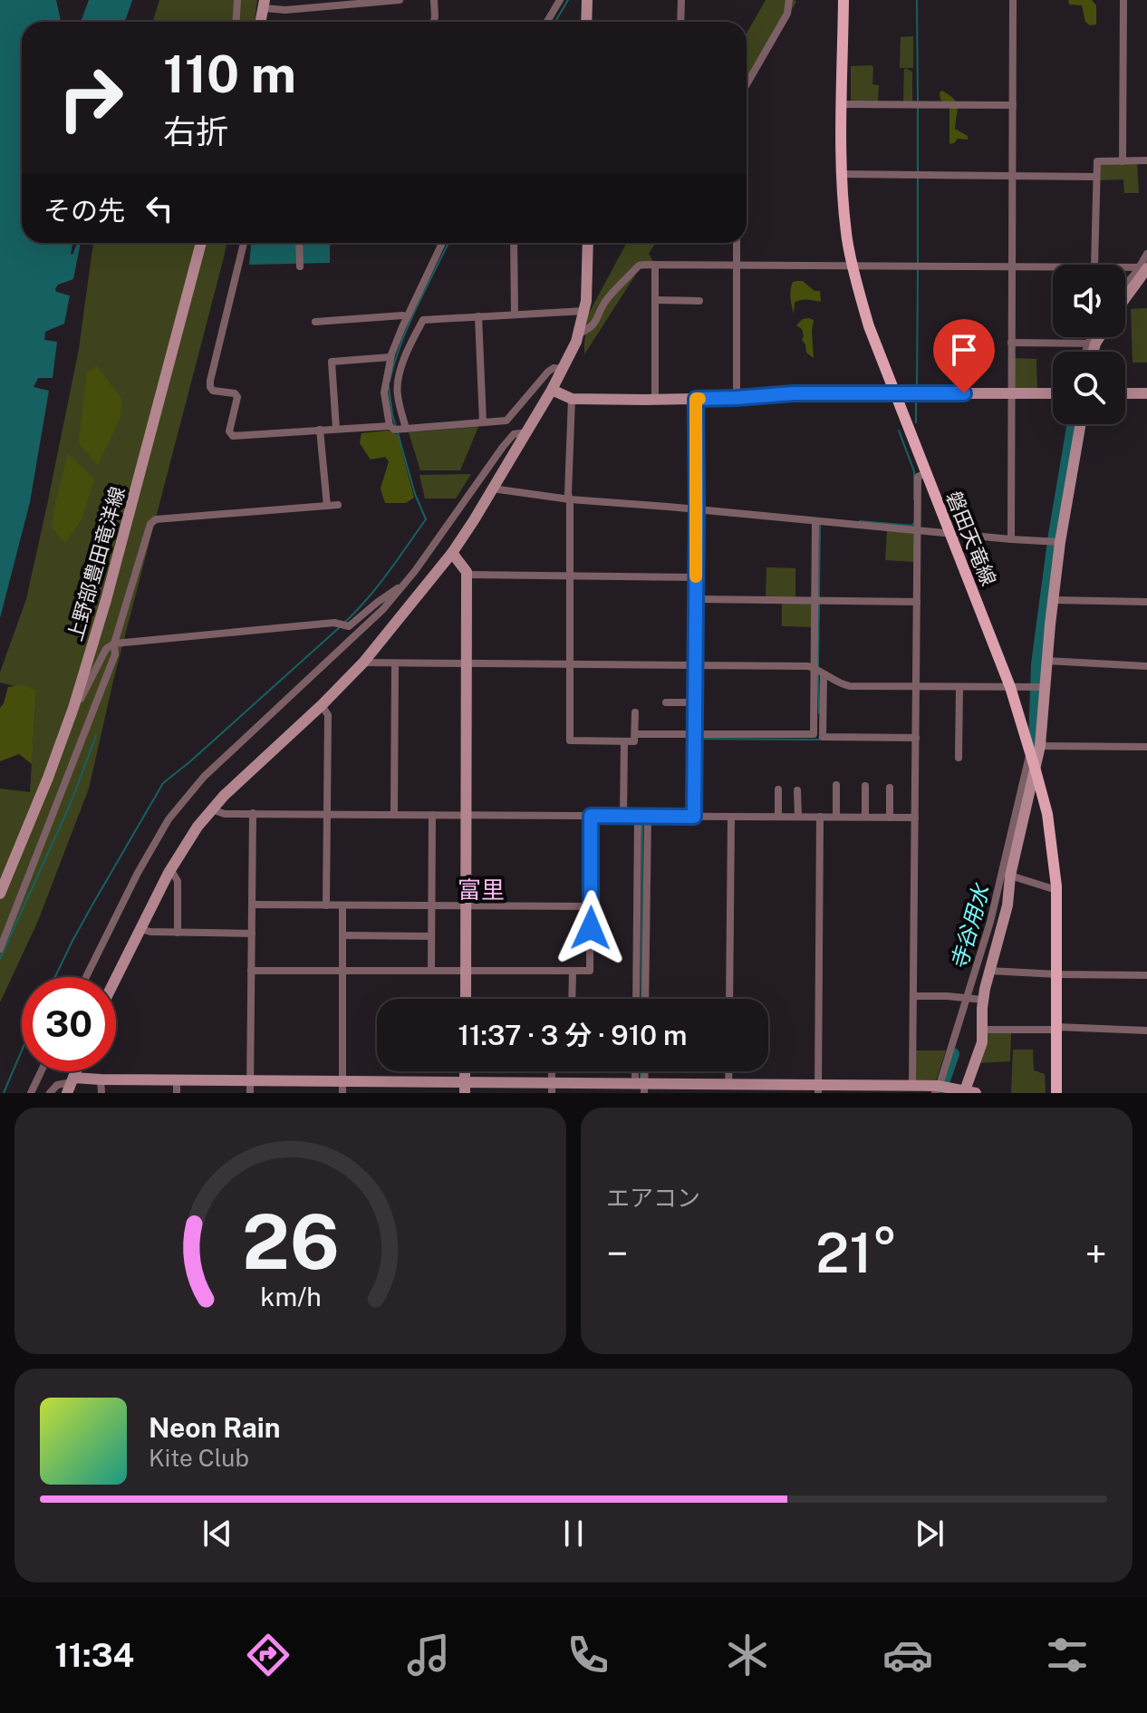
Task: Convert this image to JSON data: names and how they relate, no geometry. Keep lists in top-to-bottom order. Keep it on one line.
{"streets":{"main road":["磐田天竜線"],"street":["上野部豊田竜洋線"]},"districts":["富里"],"water":["寺谷用水"],"page":{"turn":["110 m","右折"],"then":"その先","limit":"30","trip":"11:37 · 3 分 · 910 m","tile":"エアコン","heat":["−","21°","+"],"song":["Neon Rain","Kite Club"],"tabs":"11:34","gauge":["26","km/h"]}}
